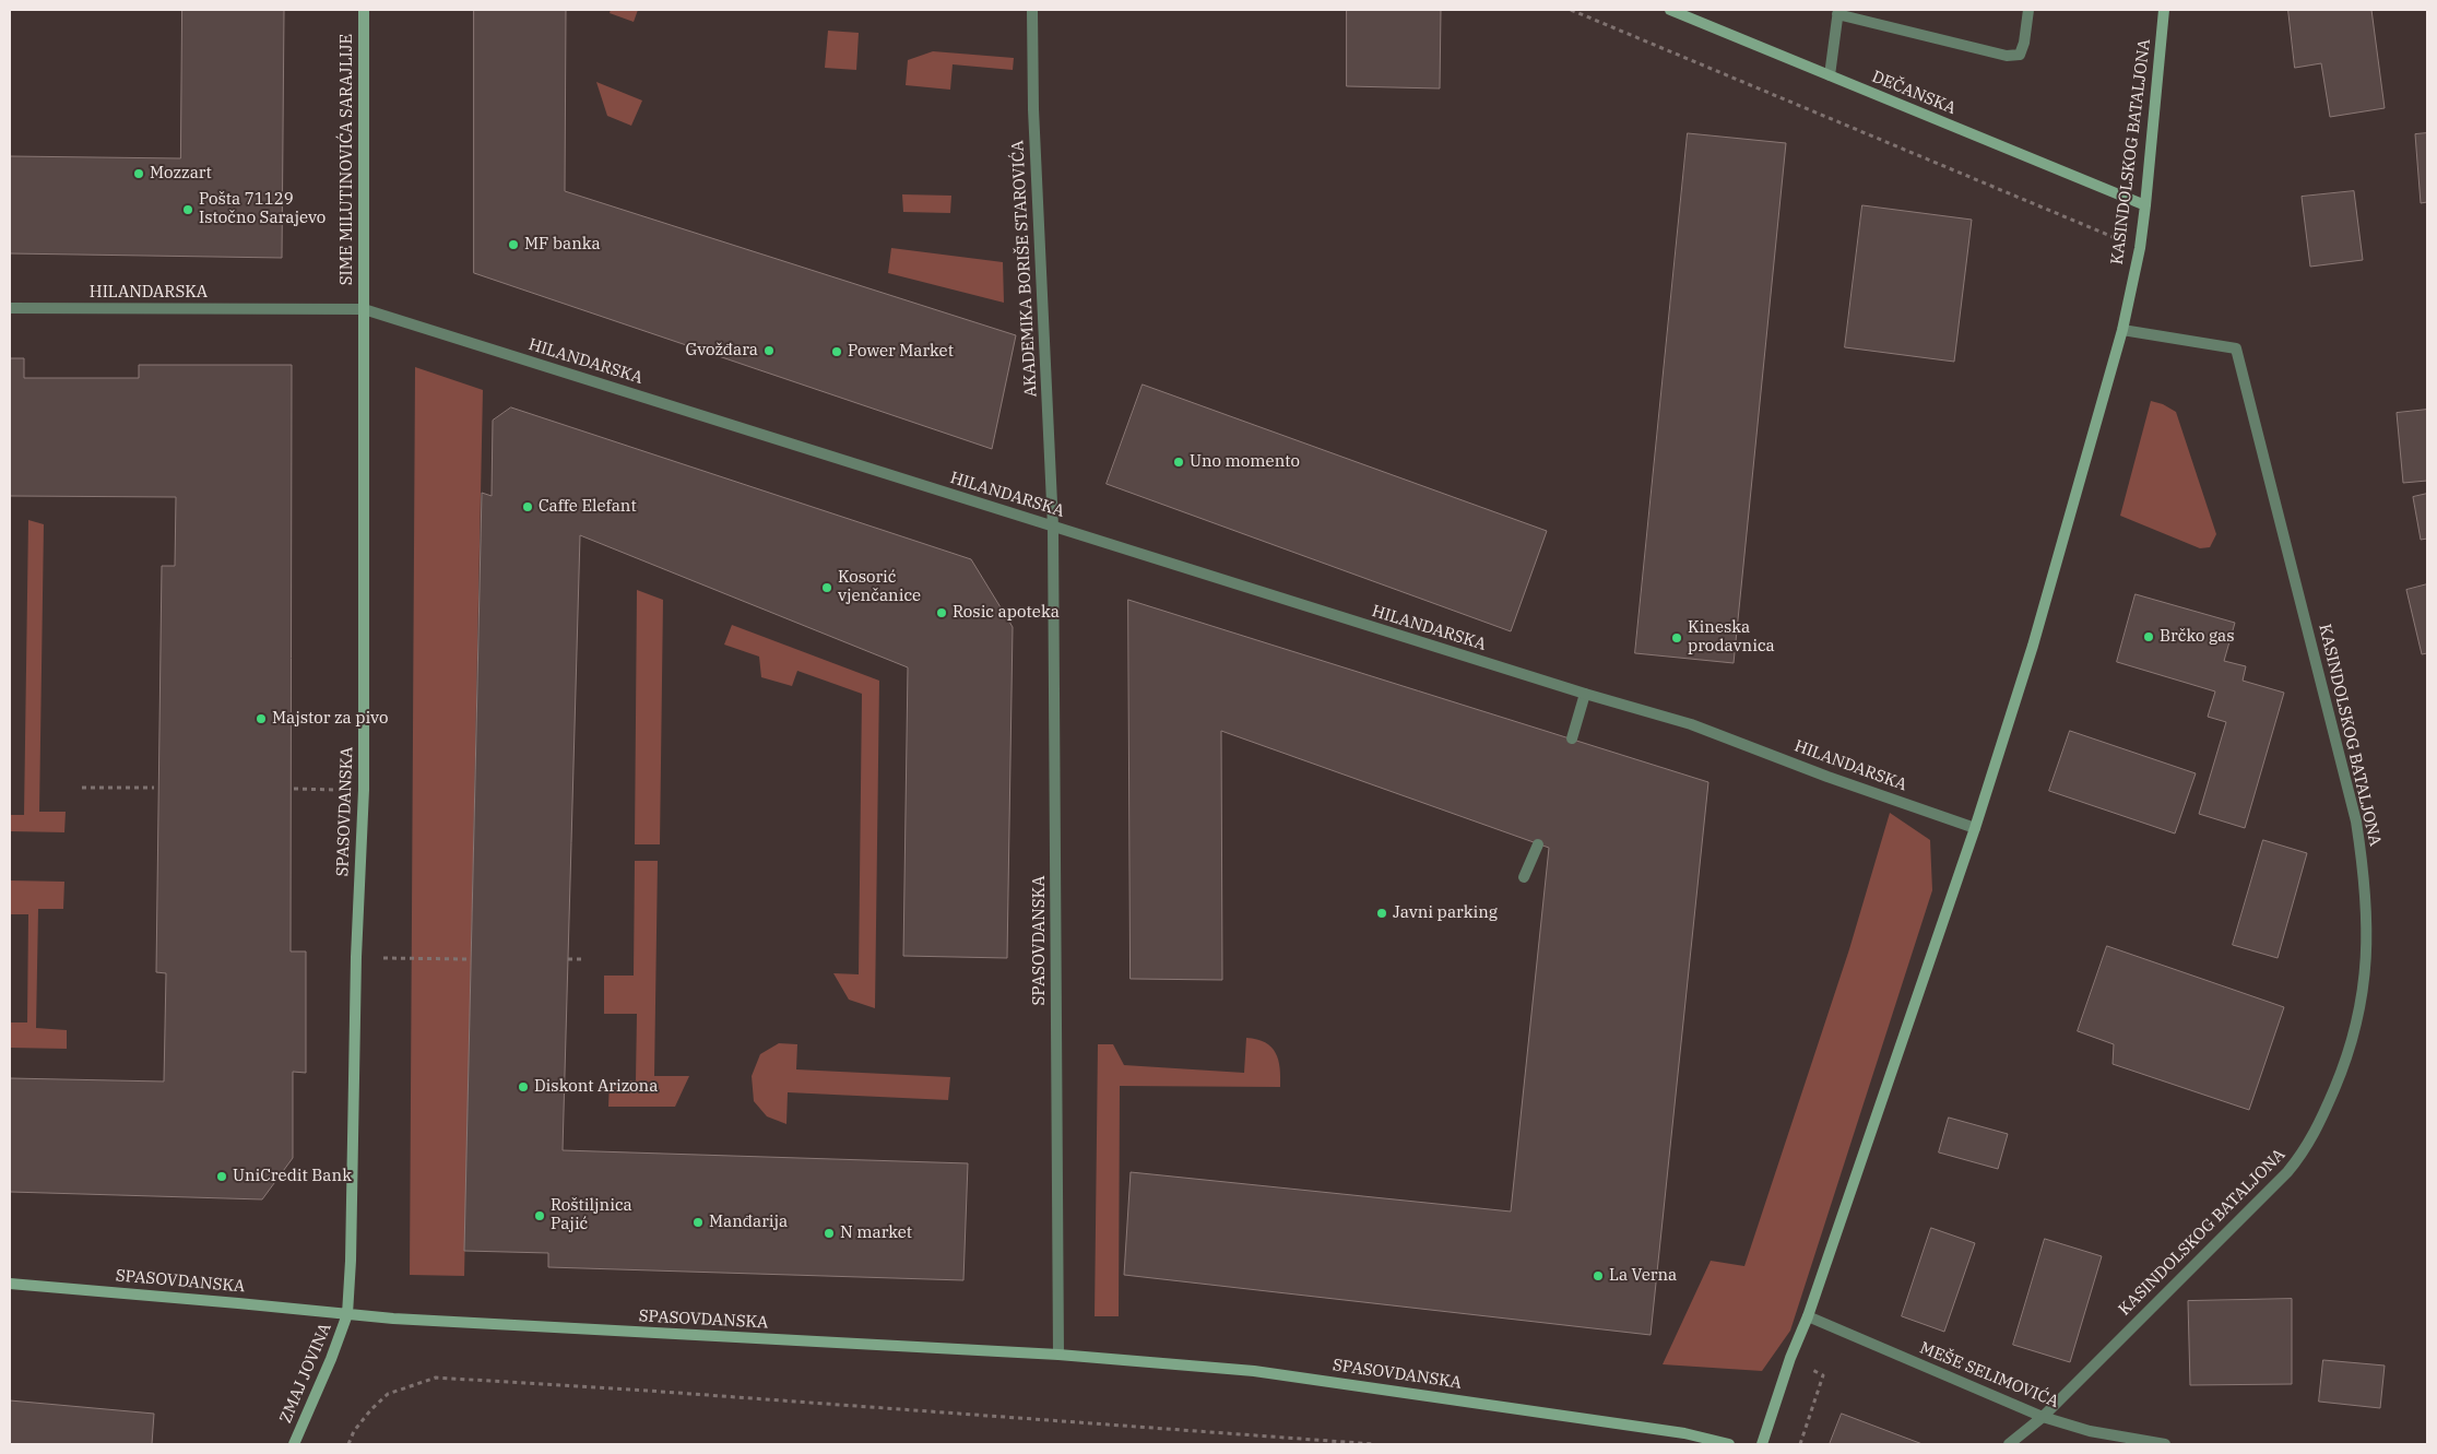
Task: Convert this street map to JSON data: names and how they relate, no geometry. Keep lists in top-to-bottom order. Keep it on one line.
{"streets":{"street":["DEČANSKA","KASINDOLSKOG BATALJONA","SIME MILUTINOVIĆA SARAJLIJE","AKADEMIKA BORIŠE STAROVIĆA","HILANDARSKA","SPASOVDANSKA","ZMAJ JOVINA","MEŠE SELIMOVIĆA"]},"crossings":[["DEČANSKA","KASINDOLSKOG BATALJONA"],["KASINDOLSKOG BATALJONA","HILANDARSKA"],["KASINDOLSKOG BATALJONA","MEŠE SELIMOVIĆA"],["SIME MILUTINOVIĆA SARAJLIJE","HILANDARSKA"],["SIME MILUTINOVIĆA SARAJLIJE","SPASOVDANSKA"],["AKADEMIKA BORIŠE STAROVIĆA","HILANDARSKA"],["AKADEMIKA BORIŠE STAROVIĆA","SPASOVDANSKA"],["HILANDARSKA","SPASOVDANSKA"],["SPASOVDANSKA","ZMAJ JOVINA"]],"places":["Mozzart","Pošta 71129 Istočno Sarajevo","MF banka","Gvožđara","Power Market","Uno momento","Caffe Elefant","Kosorić vjenčanice","Rosic apoteka","Brčko gas","Kineska prodavnica","Majstor za pivo","Javni parking","Diskont Arizona","UniCredit Bank","Roštiljnica Pajić","Manđarija","N market","La Verna"]}
